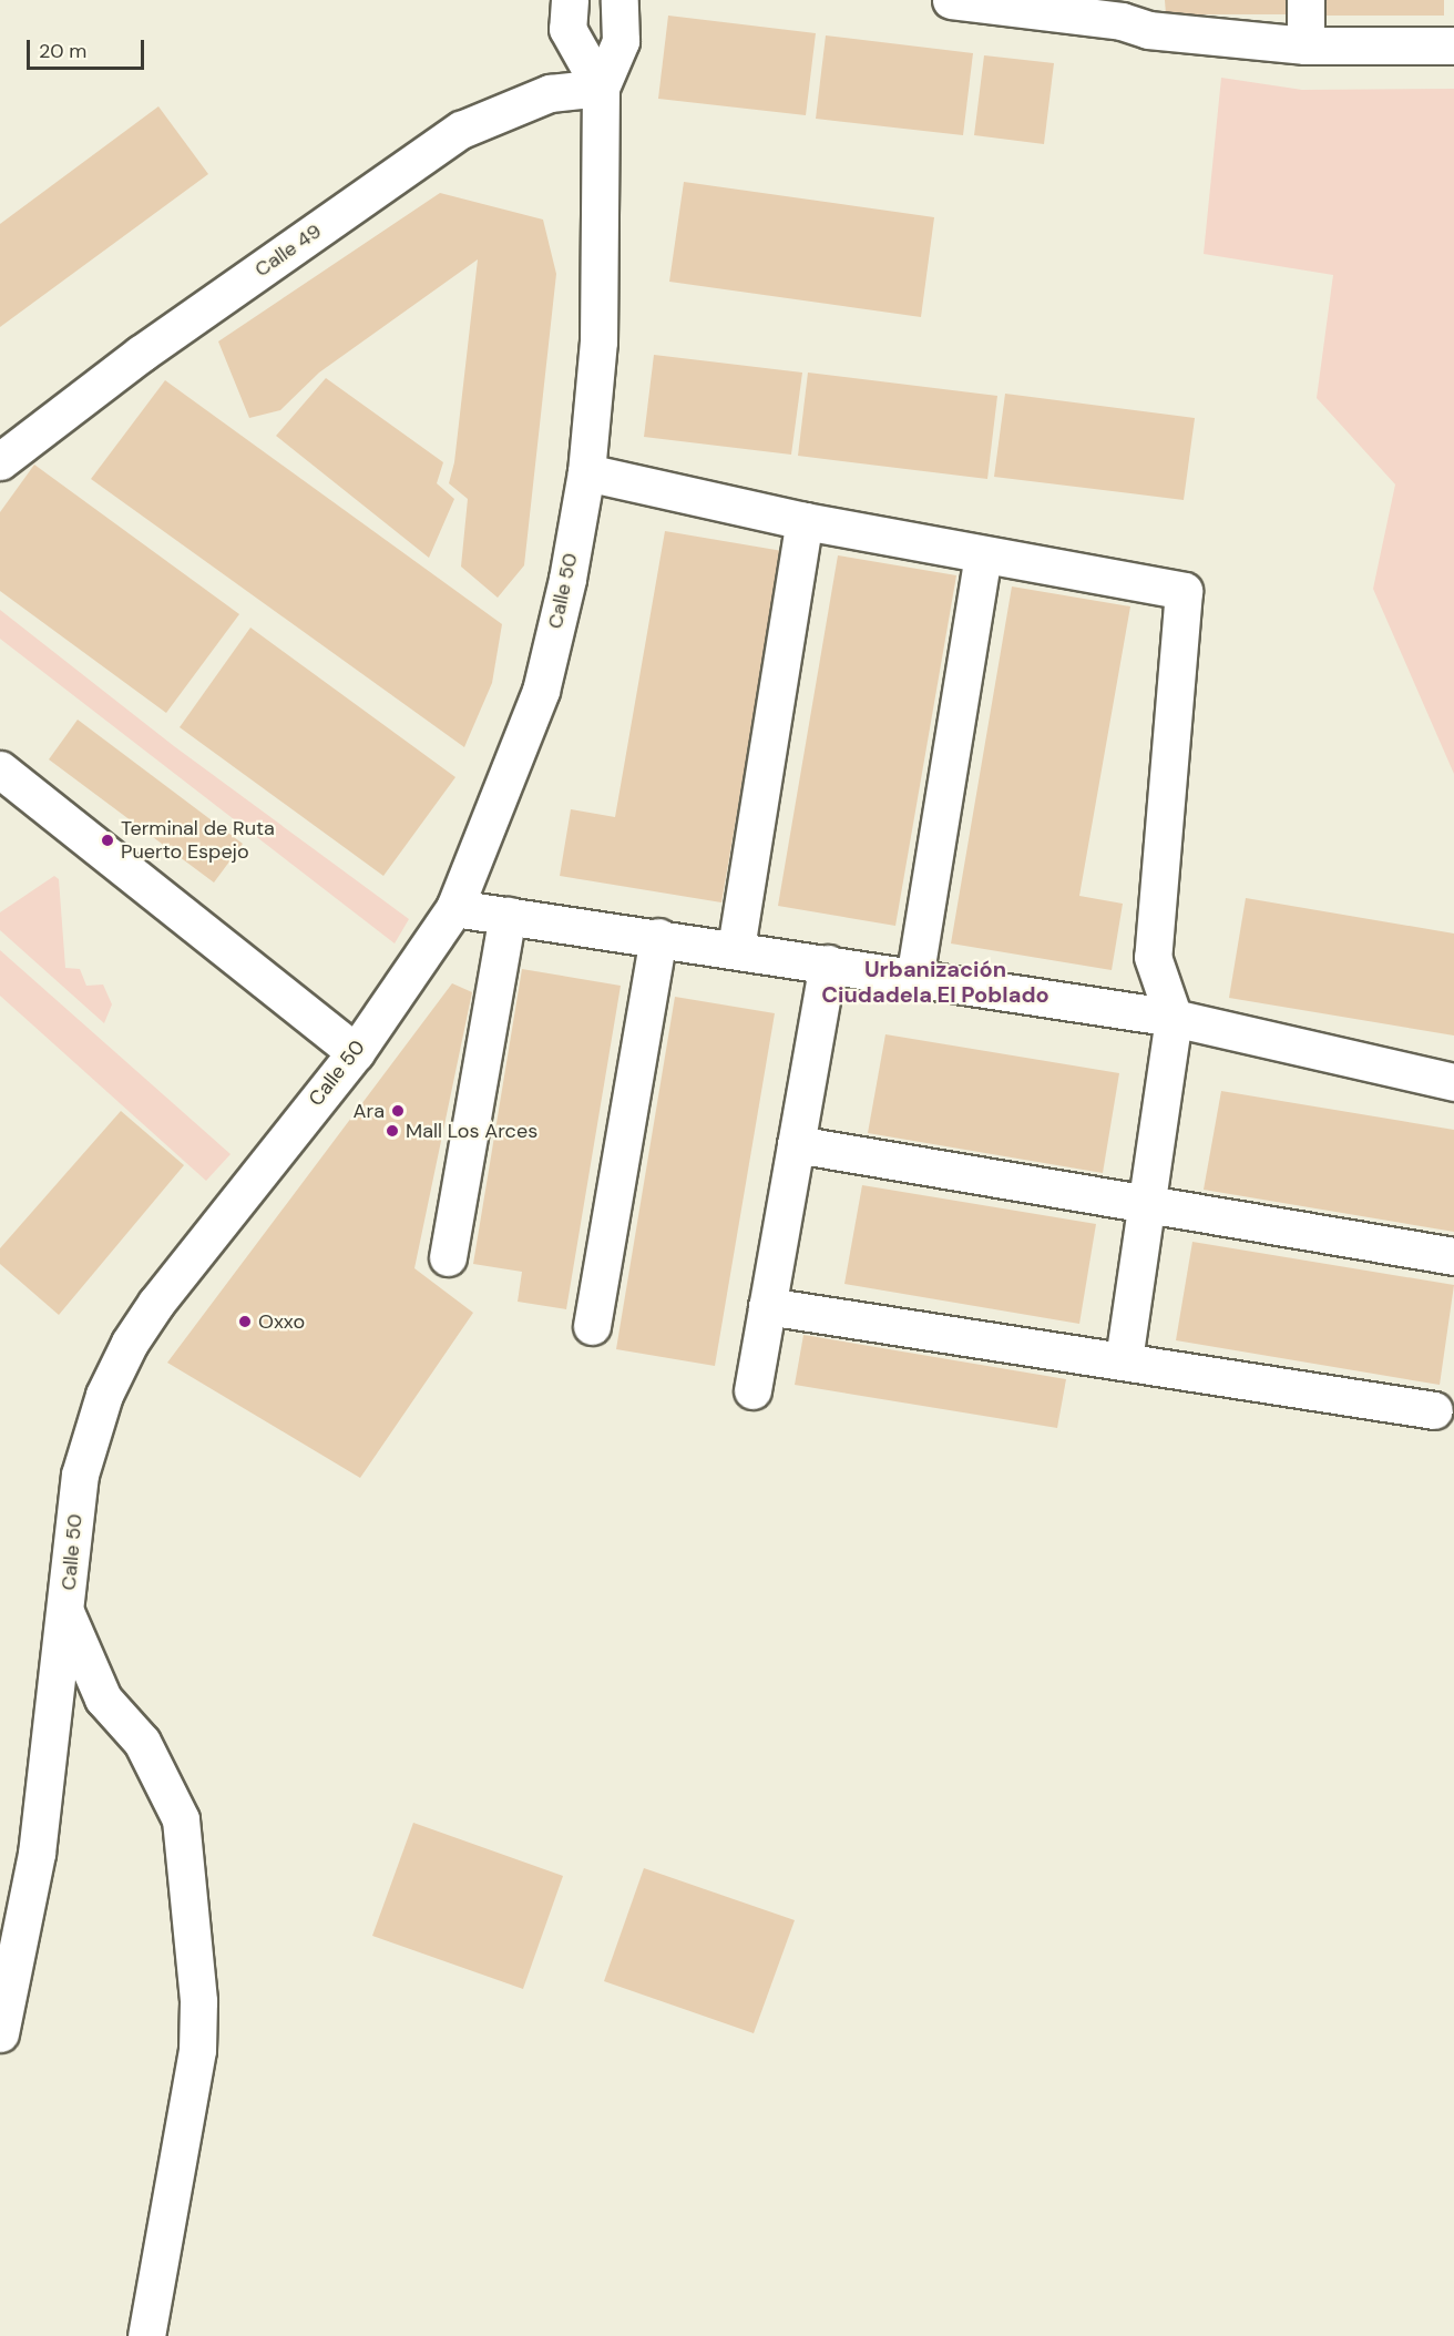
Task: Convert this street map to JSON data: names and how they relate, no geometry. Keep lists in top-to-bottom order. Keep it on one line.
{"streets":{"street":["Calle 49","Calle 50"]},"crossings":[["Calle 49","Calle 50"]],"districts":["Urbanización Ciudadela El Poblado"],"places":["Terminal de Ruta Puerto Espejo","Ara","Mall Los Arces","Oxxo"],"scale_bar":"20 m"}
